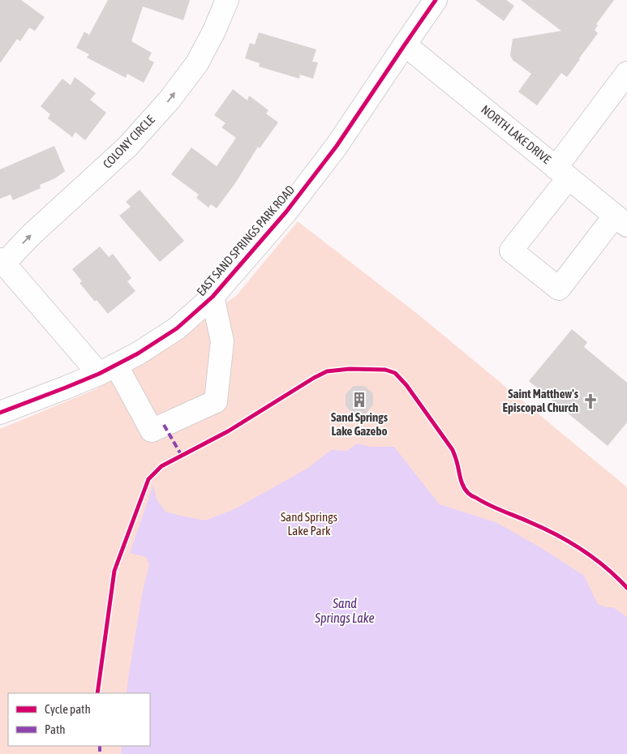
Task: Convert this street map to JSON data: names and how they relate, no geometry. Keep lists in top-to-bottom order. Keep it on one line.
{"streets":{"street":["NORTH LAKE DRIVE","COLONY CIRCLE","EAST SAND SPRINGS PARK ROAD"]},"crossings":[["NORTH LAKE DRIVE","EAST SAND SPRINGS PARK ROAD"],["COLONY CIRCLE","EAST SAND SPRINGS PARK ROAD"]],"one_way":["COLONY CIRCLE"],"water":["Sand Springs Lake"],"parks":["Sand Springs Lake Park"],"places":{"building":["Sand Springs Lake Gazebo"],"church":["Saint Matthew's Episcopal Church"]},"legend":["Cycle path","Path"]}
